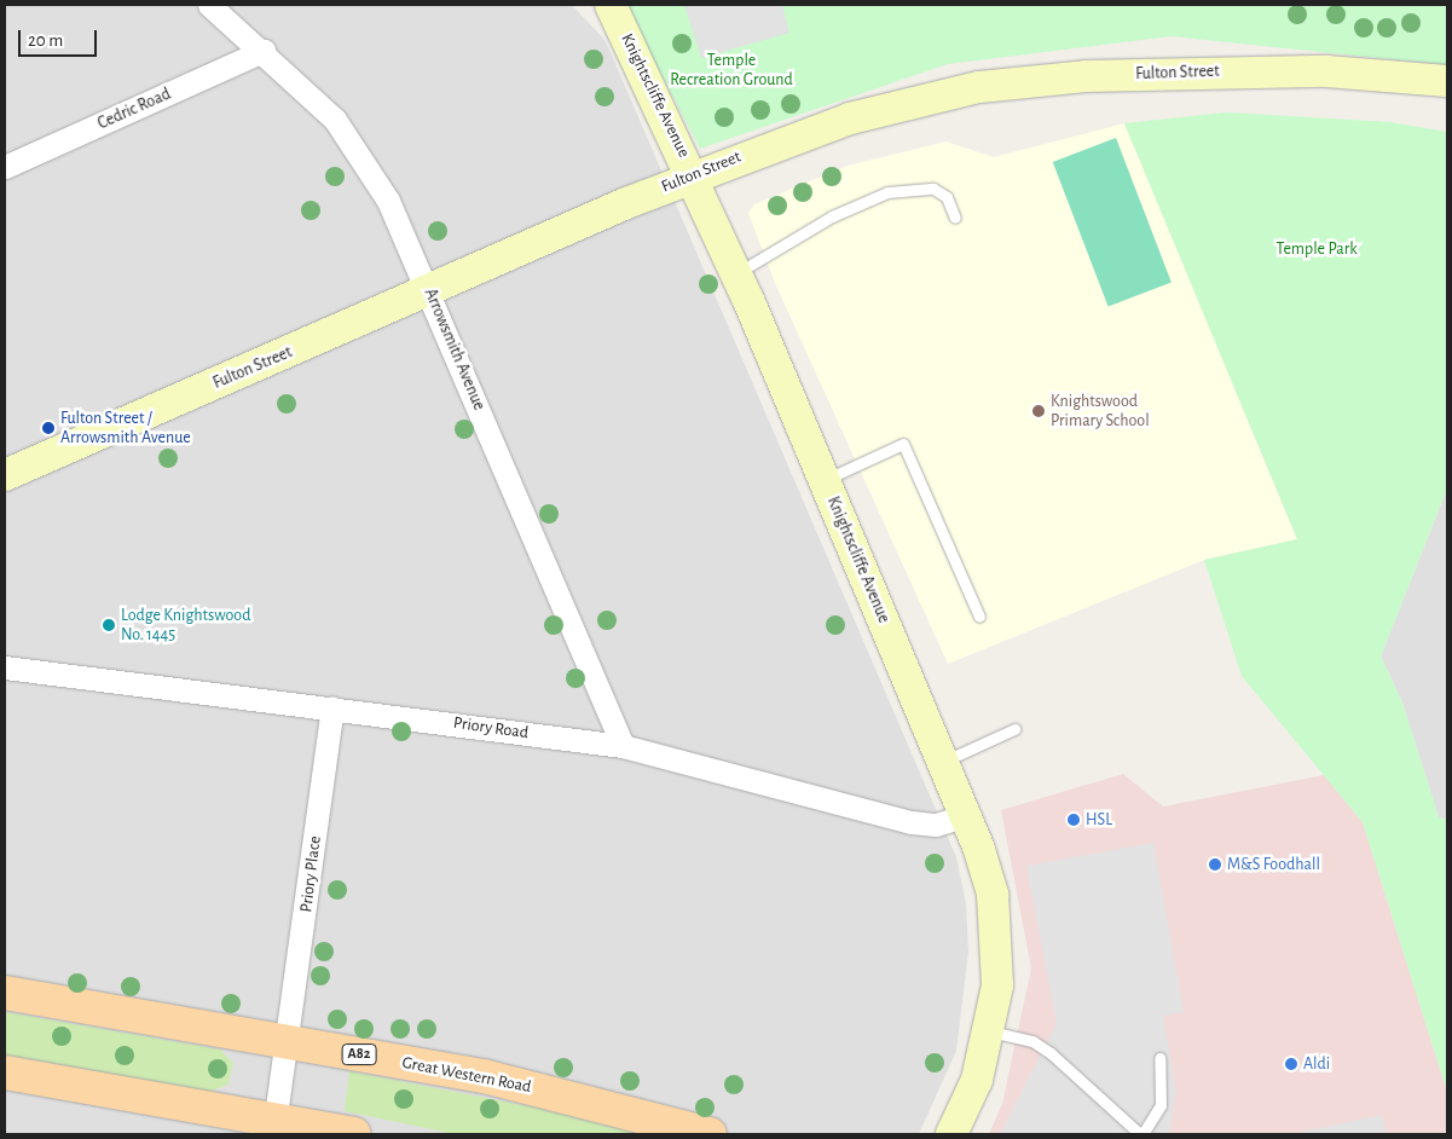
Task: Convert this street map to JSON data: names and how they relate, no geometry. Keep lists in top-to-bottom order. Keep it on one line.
{"streets":{"main road":["A82","Great Western Road"],"street":["Fulton Street","Knightscliffe Avenue","Cedric Road","Arrowsmith Avenue","Priory Road","Priory Place"]},"crossings":[["Fulton Street","Knightscliffe Avenue"],["Fulton Street","Arrowsmith Avenue"],["Knightscliffe Avenue","Priory Road"],["Cedric Road","Arrowsmith Avenue"],["Arrowsmith Avenue","Priory Road"],["Priory Road","Priory Place"],["Priory Place","Great Western Road"]],"parks":["Temple Recreation Ground","Temple Park"],"places":["Knightswood Primary School","Fulton Street / Arrowsmith Avenue","Lodge Knightswood No. 1445","HSL","M&S Foodhall","Aldi"],"scale_bar":"20 m"}
